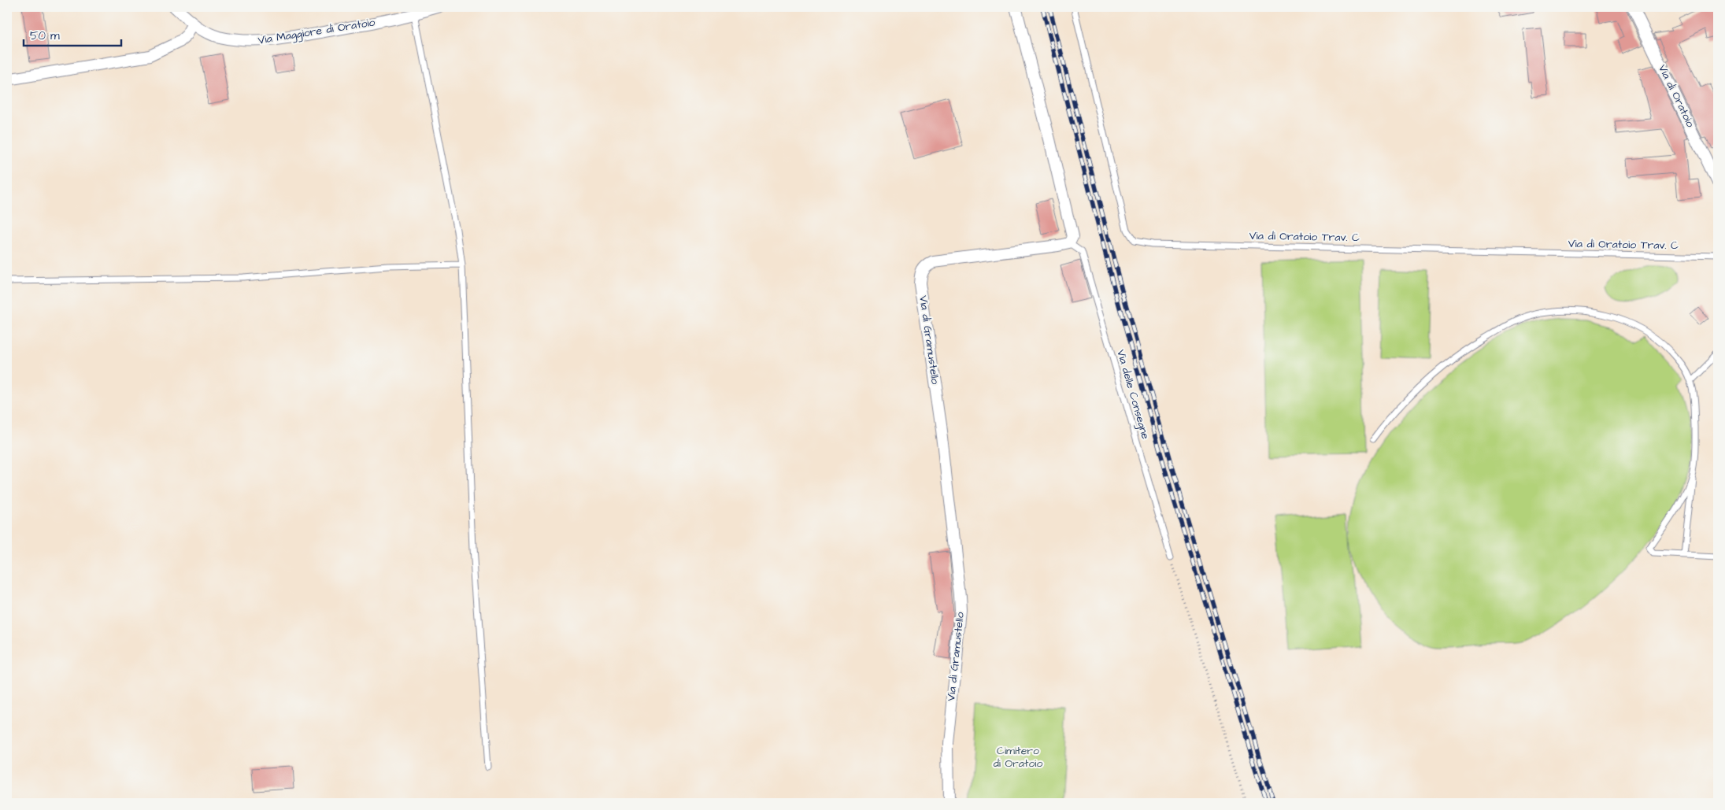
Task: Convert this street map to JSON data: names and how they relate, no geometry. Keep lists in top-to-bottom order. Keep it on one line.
{"streets":{"street":["Via Maggiore di Oratoio","Via di Oratoio","Via di Gramustello"],"lane":["Via di Oratoio Trav. C","Via delle Consegne"]},"crossings":[["Via di Gramustello","Via delle Consegne"]],"parks":["Cimitero di Oratoio"],"scale_bar":"50 m"}
